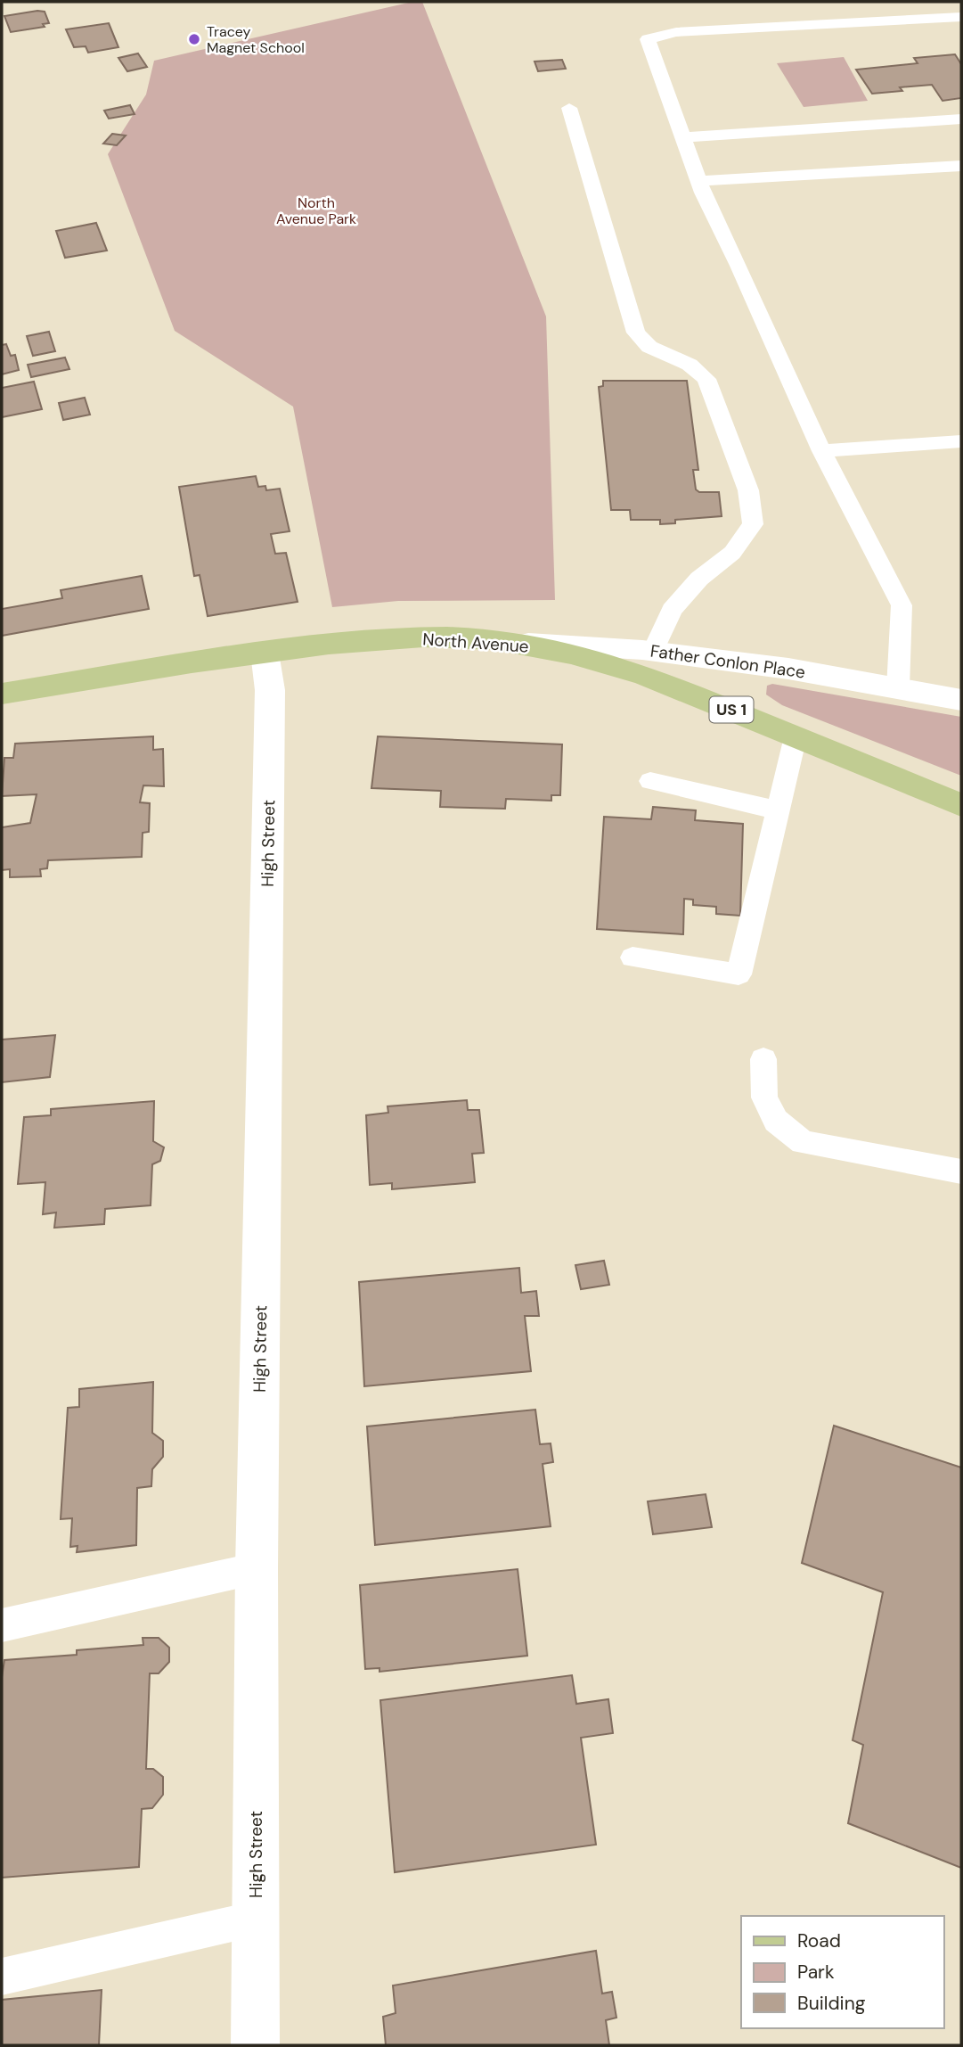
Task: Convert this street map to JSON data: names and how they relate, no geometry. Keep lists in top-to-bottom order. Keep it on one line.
{"streets":{"main road":["North Avenue","US 1"],"street":["Father Conlon Place","High Street"]},"crossings":[["North Avenue","Father Conlon Place"],["North Avenue","High Street"]],"parks":["North Avenue Park"],"places":["Tracey Magnet School"],"legend":["Road","Park","Building"]}
